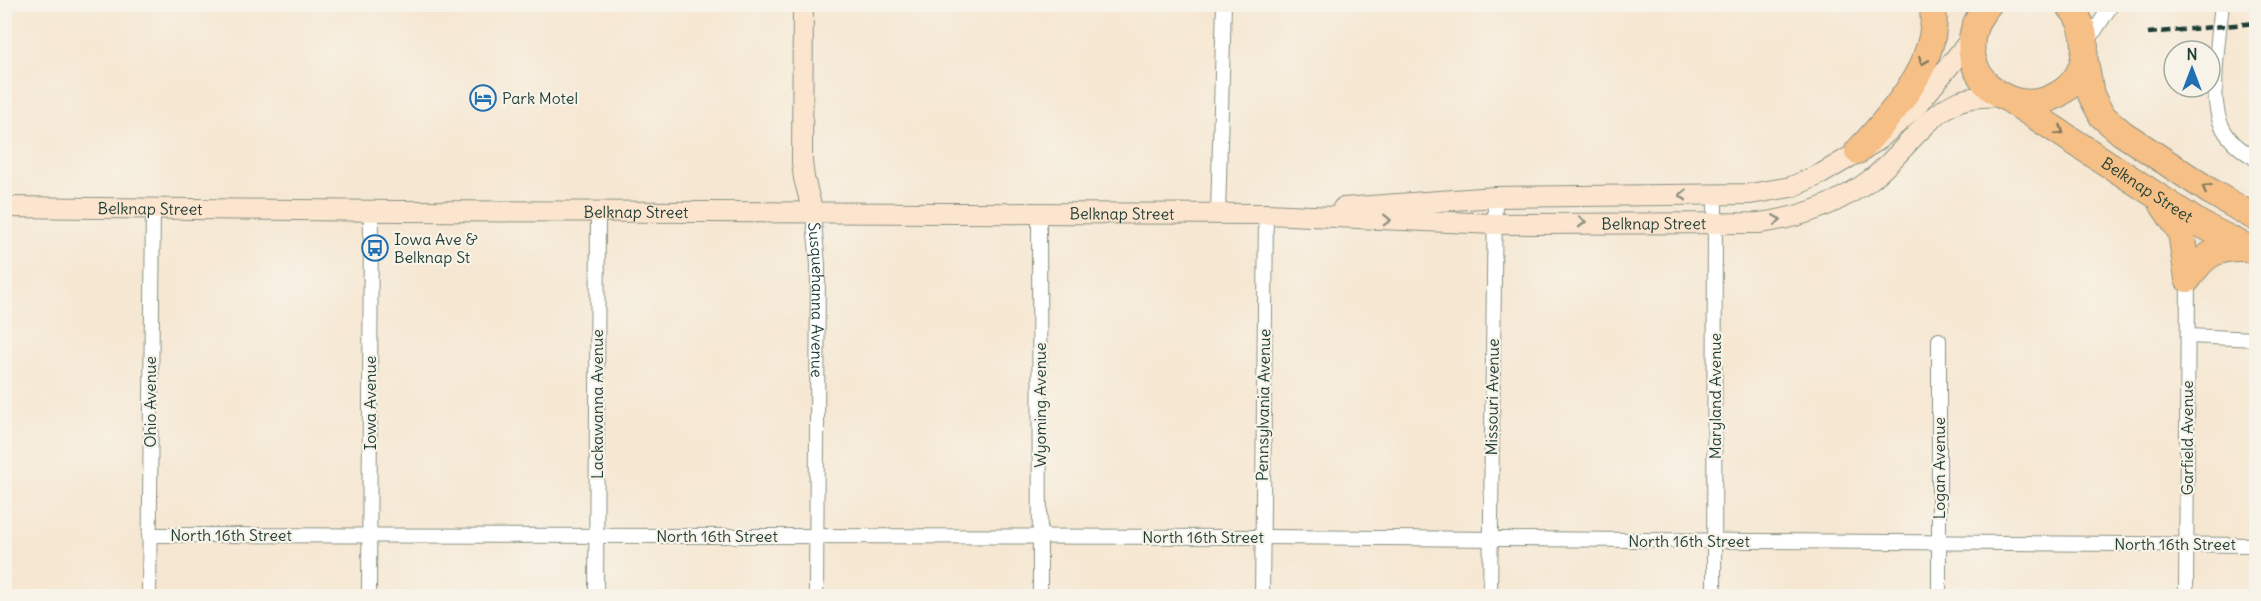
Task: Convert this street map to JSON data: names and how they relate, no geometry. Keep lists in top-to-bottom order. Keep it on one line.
{"streets":{"highway":["Belknap Street"],"street":["Susquehanna Avenue","Maryland Avenue","Missouri Avenue","Ohio Avenue","Iowa Avenue","Lackawanna Avenue","Wyoming Avenue","Pennsylvania Avenue","Garfield Avenue","Logan Avenue","North 16th Street"]},"crossings":[["Belknap Street","Susquehanna Avenue"],["Belknap Street","Maryland Avenue"],["Belknap Street","Missouri Avenue"],["Belknap Street","Ohio Avenue"],["Belknap Street","Iowa Avenue"],["Belknap Street","Lackawanna Avenue"],["Belknap Street","Wyoming Avenue"],["Belknap Street","Pennsylvania Avenue"],["Susquehanna Avenue","North 16th Street"],["Maryland Avenue","North 16th Street"],["Missouri Avenue","North 16th Street"],["Ohio Avenue","North 16th Street"],["Iowa Avenue","North 16th Street"],["Lackawanna Avenue","North 16th Street"],["Wyoming Avenue","North 16th Street"],["Pennsylvania Avenue","North 16th Street"],["Garfield Avenue","North 16th Street"],["Logan Avenue","North 16th Street"]],"places":{"hotel":["Park Motel"],"bus stop":["Iowa Ave & Belknap St"]},"north":"top"}
